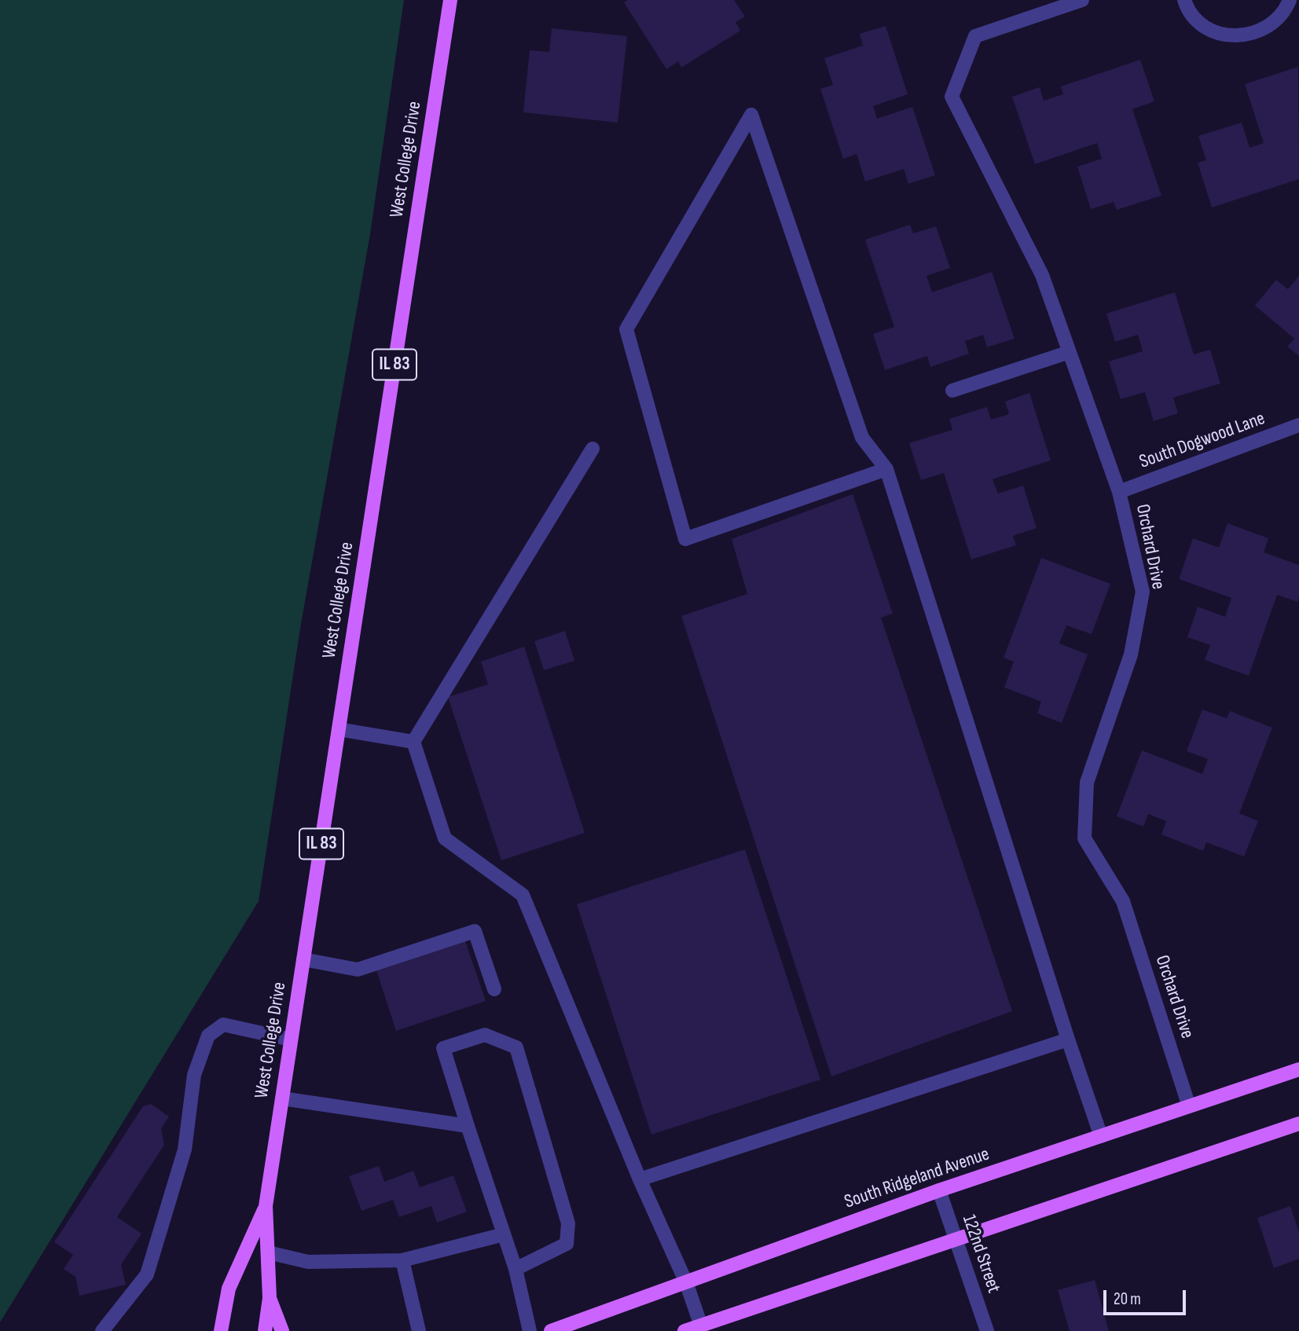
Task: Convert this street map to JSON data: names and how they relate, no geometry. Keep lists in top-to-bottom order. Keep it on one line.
{"streets":{"main road":["West College Drive","IL 83","South Ridgeland Avenue"],"street":["South Dogwood Lane","Orchard Drive","122nd Street"]},"crossings":[["South Dogwood Lane","Orchard Drive"],["Orchard Drive","South Ridgeland Avenue"],["South Ridgeland Avenue","122nd Street"]],"scale_bar":"20 m"}
